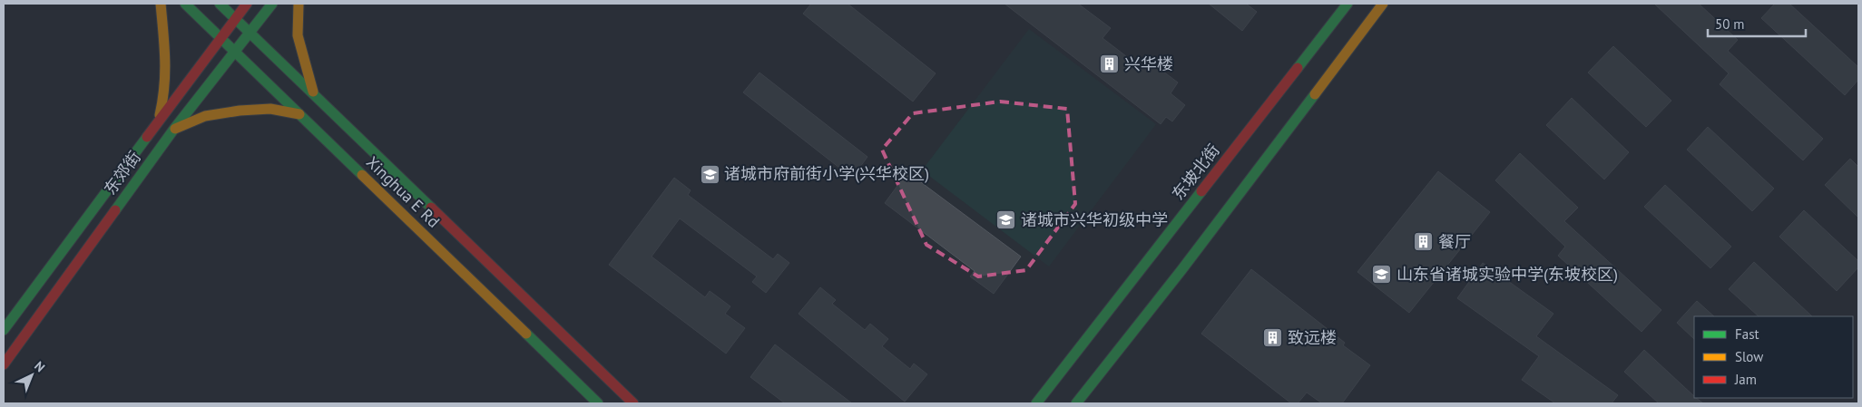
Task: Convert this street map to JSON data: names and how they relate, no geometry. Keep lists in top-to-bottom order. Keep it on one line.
{"streets":{"main road":["东坡北街","东郊街","Xinghua E Rd"]},"crossings":[["东郊街","Xinghua E Rd"]],"places":{"building":["兴华楼","餐厅","致远楼"],"school or university":["诸城市府前街小学(兴华校区)","诸城市兴华初级中学","山东省诸城实验中学(东坡校区)"]},"legend":["Fast","Slow","Jam"],"scale_bar":"50 m","north":"top right"}
